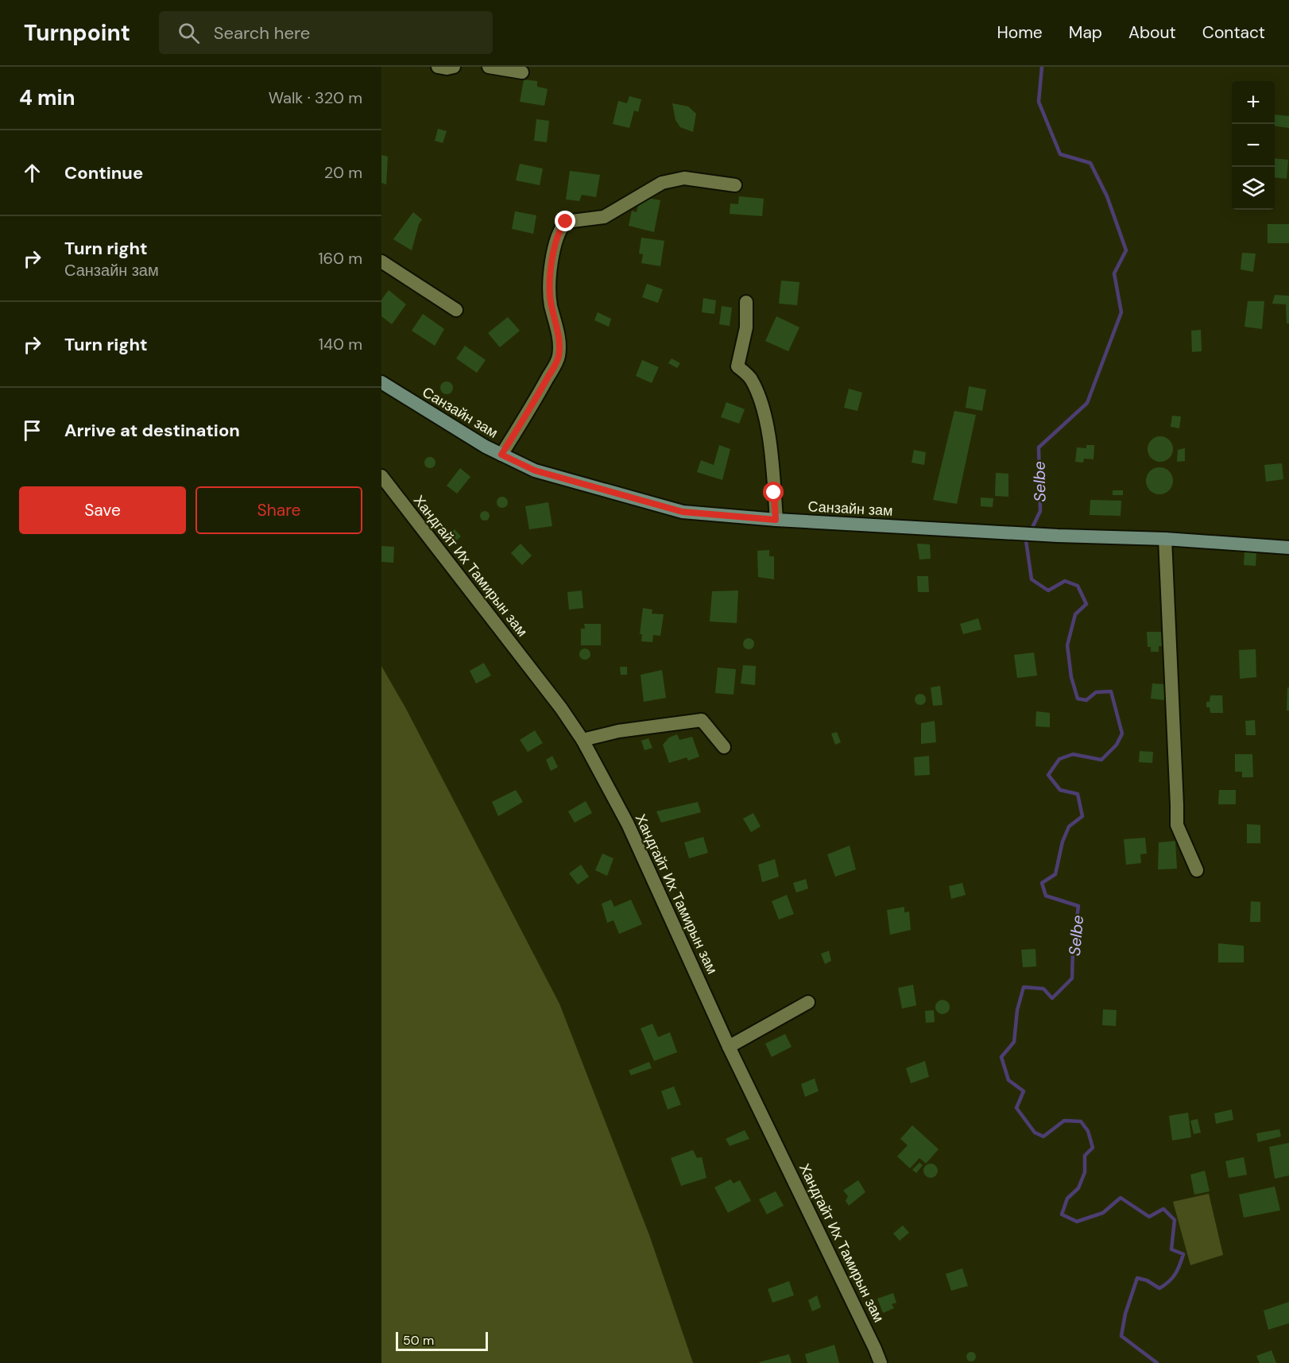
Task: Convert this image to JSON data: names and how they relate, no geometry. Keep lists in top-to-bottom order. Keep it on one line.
{"streets":{"main road":["Санзайн зам"],"street":["Хандгайт Их Тамирын зам"]},"water":["Selbe"],"scale_bar":"50 m","page":{"header":"Turnpoint","search":"Search here","nav":["Home","Map","About","Contact"],"heading":["4 min","Walk · 320 m"],"map_buttons":["+","−"],"list":[["Continue","20 m"],["Turn right","Санзайн зам","160 m"],["Turn right","140 m"],"Arrive at destination"],"buttons":["Save","Share"],"scale":"50 m"}}
